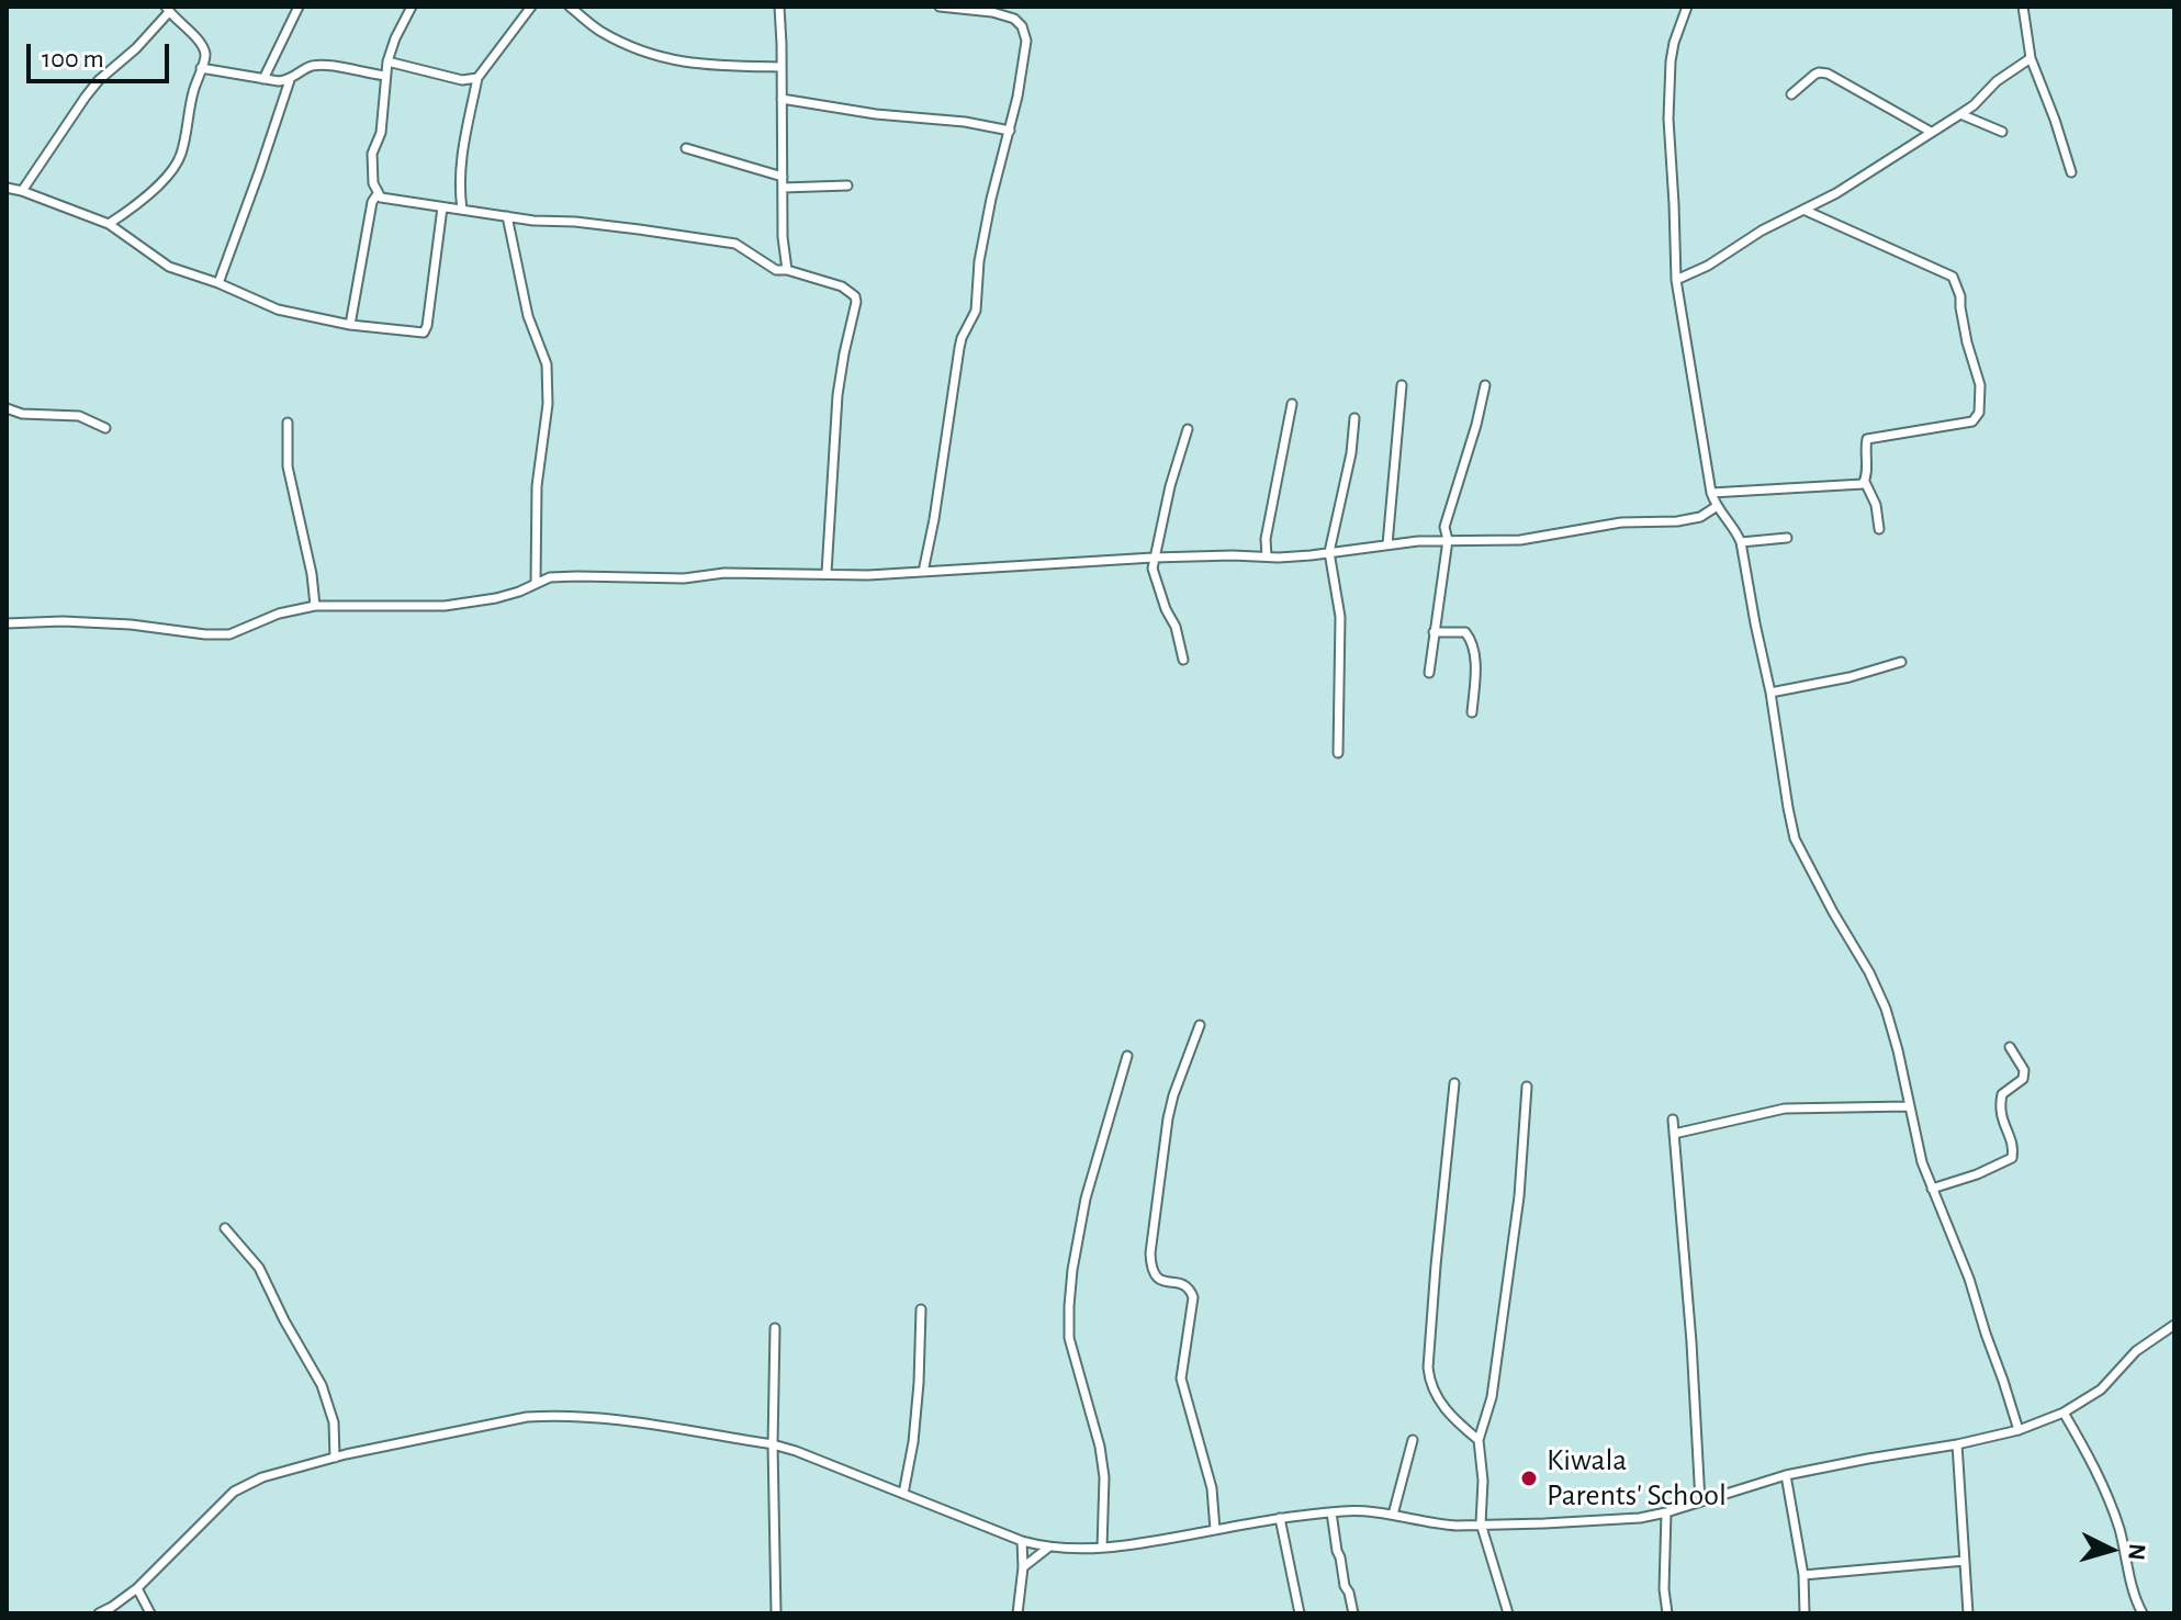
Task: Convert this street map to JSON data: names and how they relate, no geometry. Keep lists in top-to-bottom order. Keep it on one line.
{"places":["Kiwala Parents' School"],"scale_bar":"100 m","north":"right"}
